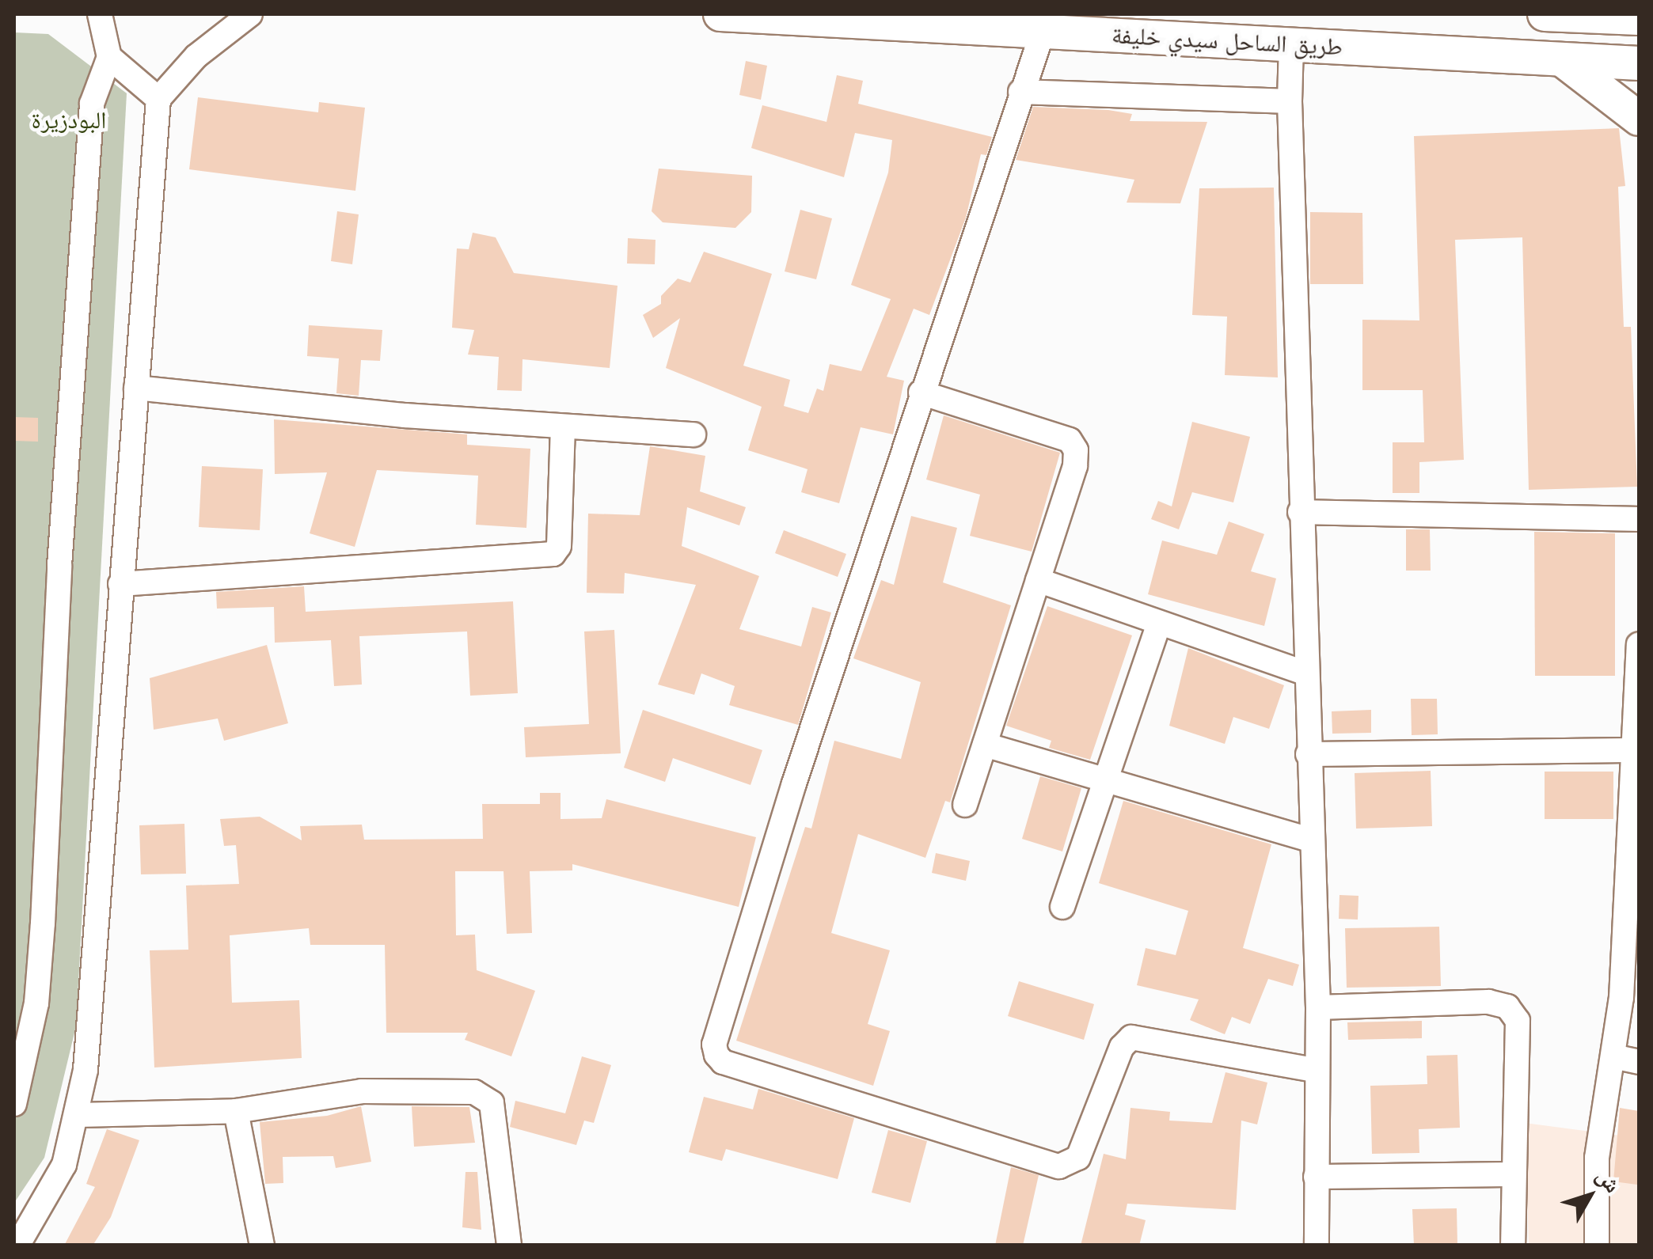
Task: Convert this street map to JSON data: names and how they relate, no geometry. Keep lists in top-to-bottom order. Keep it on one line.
{"streets":{"highway":["طريق الساحل سيدي خليفة"]},"parks":["البودزيرة"],"north":"top right"}
